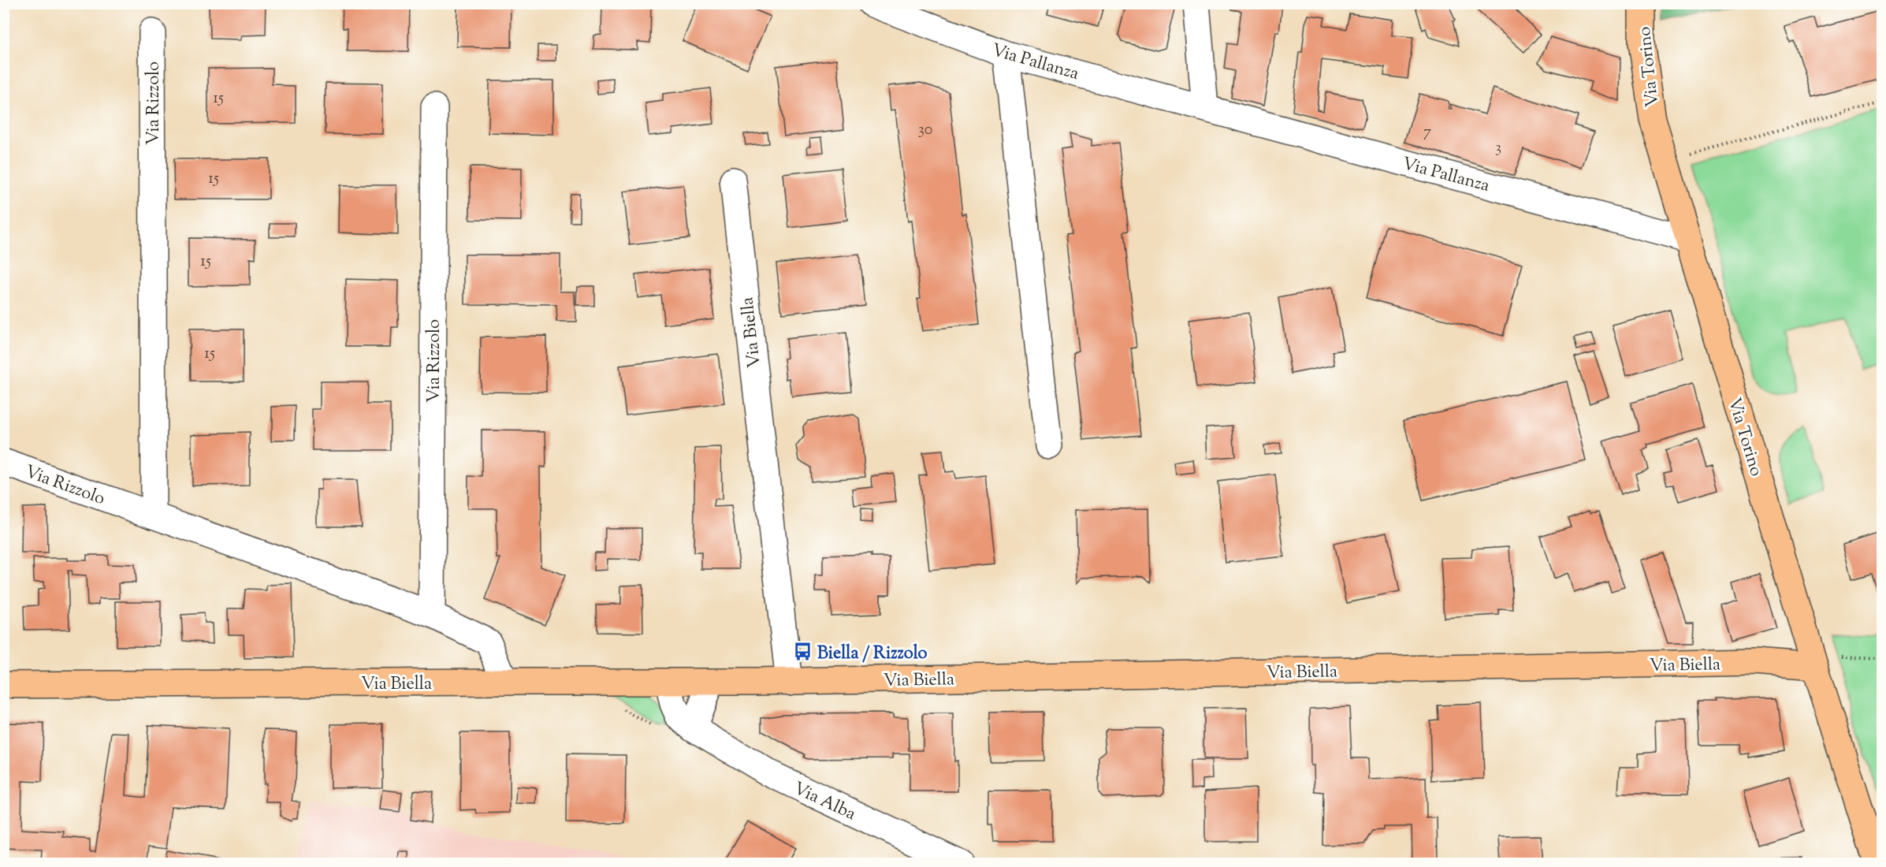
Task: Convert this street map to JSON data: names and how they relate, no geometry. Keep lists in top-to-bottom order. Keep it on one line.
{"streets":{"main road":["Via Torino","Via Biella"],"street":["Via Pallanza","Via Rizzolo","Via Alba"]},"crossings":[["Via Pallanza","Via Torino"],["Via Torino","Via Biella"],["Via Rizzolo","Via Biella"],["Via Biella","Via Alba"]],"places":{"bus stop":["Biella / Rizzolo"]},"house_numbers":["15","30","7","3","15","15","15"]}
